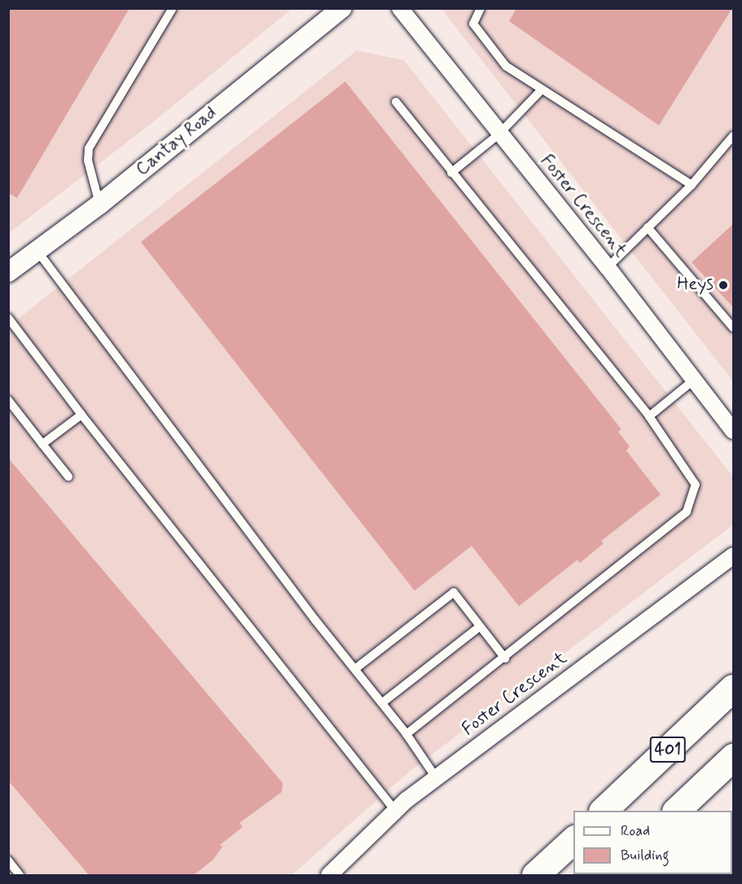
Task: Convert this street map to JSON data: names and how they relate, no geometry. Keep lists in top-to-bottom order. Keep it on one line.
{"streets":{"highway":["401"],"street":["Cantay Road","Foster Crescent"]},"places":["Heys"],"legend":["Road","Building"]}
